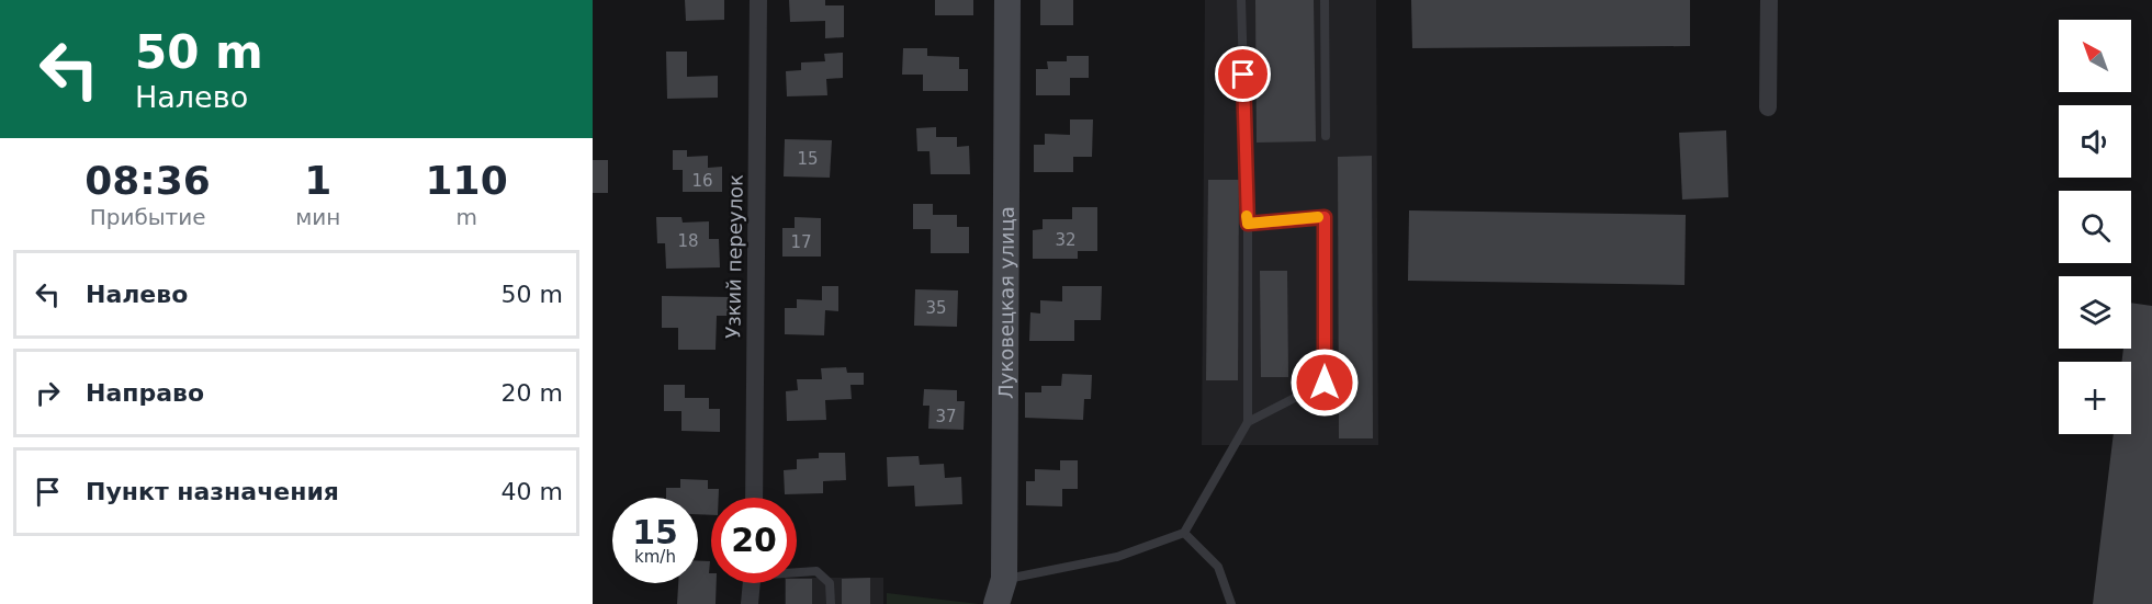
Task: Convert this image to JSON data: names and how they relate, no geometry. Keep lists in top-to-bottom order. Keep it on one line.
{"streets":{"street":["Узкий переулок","Луковецкая улица"]},"house_numbers":["15","16","32","18","17","35","37"],"north":"top left","page":{"turn":["50 m","Налево"],"map_buttons":"+","eta":["08:36","Прибытие","1","мин","110","m"],"list":[{"name":"Налево","value":"50 m"},{"name":"Направо","value":"20 m"},{"name":"Пункт назначения","value":"40 m"}],"speed":"15 km/h","limit":"20"}}
